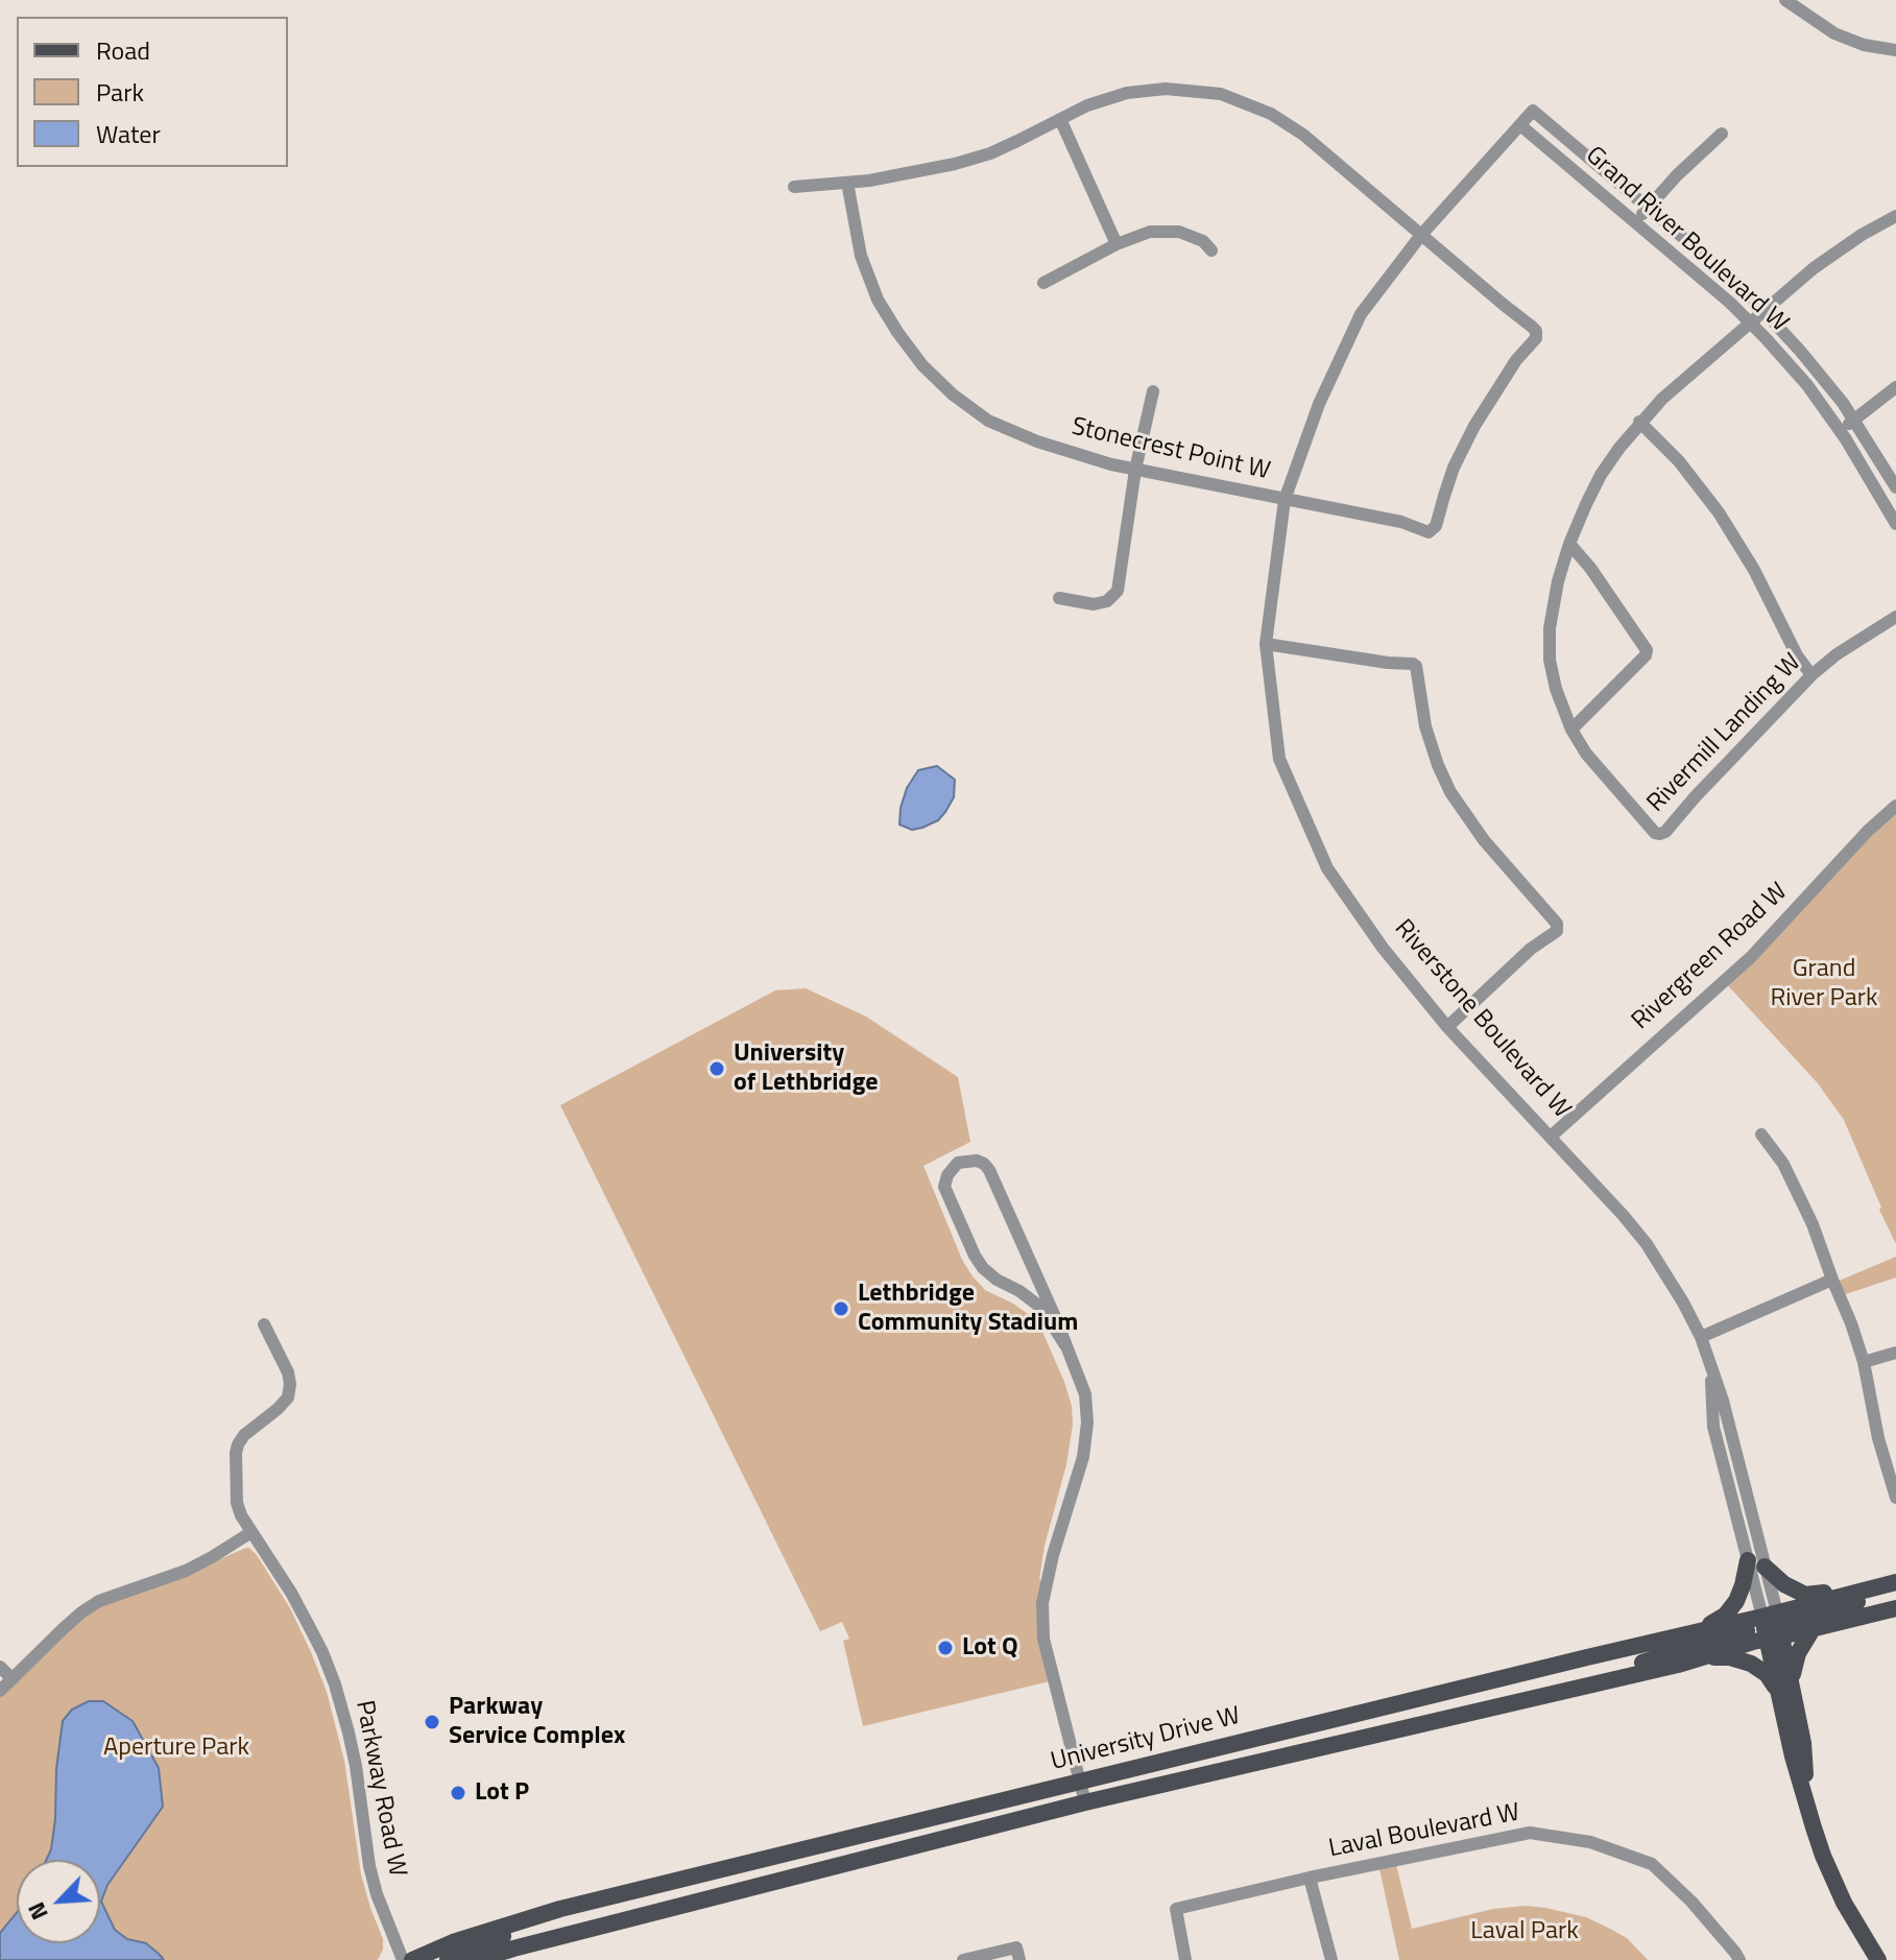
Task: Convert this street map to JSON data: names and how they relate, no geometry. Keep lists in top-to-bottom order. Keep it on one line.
{"streets":{"main road":["University Drive W"],"street":["Grand River Boulevard W","Stonecrest Point W","Rivermill Landing W","Rivergreen Road W","Riverstone Boulevard W","Parkway Road W","Laval Boulevard W"]},"crossings":[["Grand River Boulevard W","Rivermill Landing W"],["Grand River Boulevard W","Riverstone Boulevard W"],["Stonecrest Point W","Riverstone Boulevard W"],["Rivergreen Road W","Riverstone Boulevard W"],["Riverstone Boulevard W","University Drive W"]],"parks":["Grand River Park","Aperture Park","Laval Park"],"places":["University of Lethbridge","Lethbridge Community Stadium","Lot Q","Parkway Service Complex","Lot P"],"legend":["Road","Park","Water"],"north":"bottom left"}
